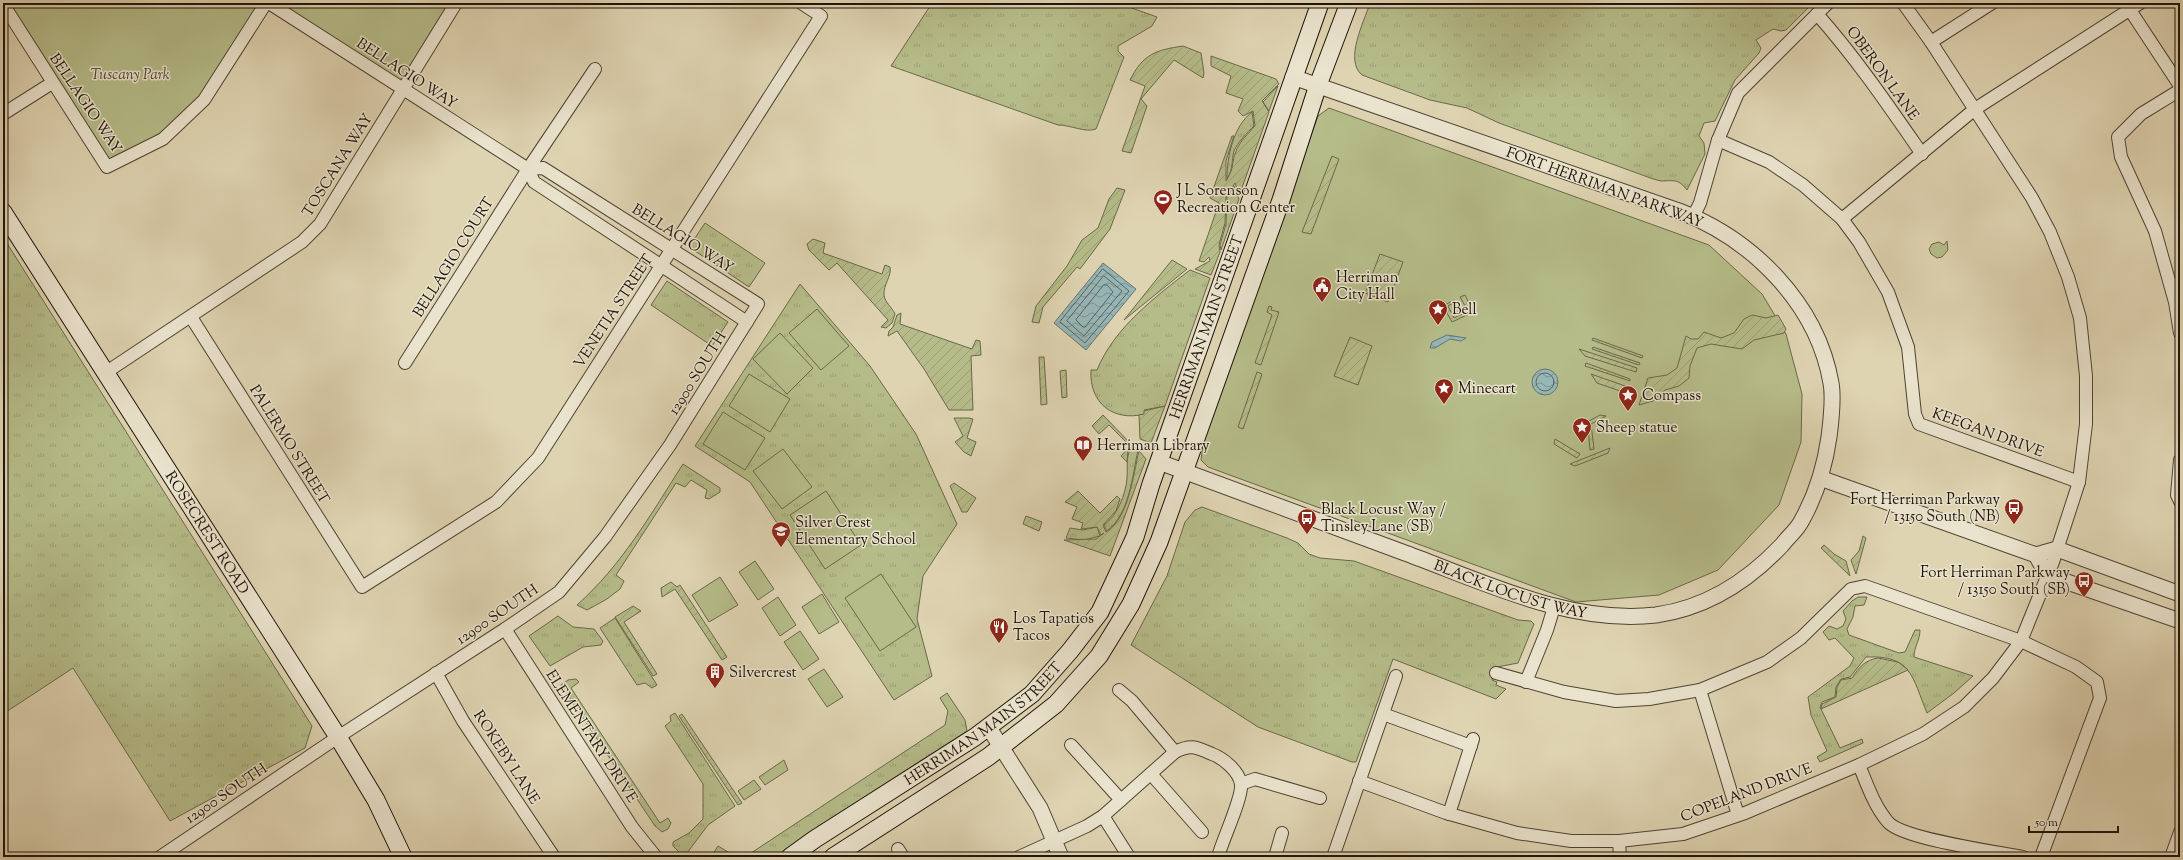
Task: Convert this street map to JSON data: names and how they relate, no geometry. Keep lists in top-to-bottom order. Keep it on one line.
{"streets":{"main road":["HERRIMAN MAIN STREET","ROSECREST ROAD"],"street":["BELLAGIO WAY","OBERON LANE","TOSCANA WAY","FORT HERRIMAN PARKWAY","BELLAGIO COURT","VENETIA STREET","12900 SOUTH","KEEGAN DRIVE","PALERMO STREET","BLACK LOCUST WAY","ELEMENTARY DRIVE","ROKEBY LANE","COPELAND DRIVE"]},"crossings":[["BELLAGIO WAY","TOSCANA WAY"],["BELLAGIO WAY","BELLAGIO COURT"],["BELLAGIO WAY","VENETIA STREET"],["BELLAGIO WAY","12900 SOUTH"],["TOSCANA WAY","PALERMO STREET"],["TOSCANA WAY","ROSECREST ROAD"],["FORT HERRIMAN PARKWAY","HERRIMAN MAIN STREET"],["FORT HERRIMAN PARKWAY","BLACK LOCUST WAY"],["VENETIA STREET","PALERMO STREET"],["HERRIMAN MAIN STREET","BLACK LOCUST WAY"],["12900 SOUTH","ROSECREST ROAD"],["12900 SOUTH","ELEMENTARY DRIVE"],["12900 SOUTH","ROKEBY LANE"],["KEEGAN DRIVE","COPELAND DRIVE"]],"parks":["Tuscany Park"],"places":{"sports":["J L Sorenson Recreation Center"],"public building":["Herriman City Hall"],"place":["Bell","Minecart","Compass","Sheep statue"],"library":["Herriman Library"],"bus stop":["Fort Herriman Parkway / 13150 South (NB)","Black Locust Way / Tinsley Lane (SB)","Fort Herriman Parkway / 13150 South (SB)"],"school or university":["Silver Crest Elementary School"],"restaurant":["Los Tapatios Tacos"],"building":["Silvercrest"]},"scale_bar":"50 m"}
